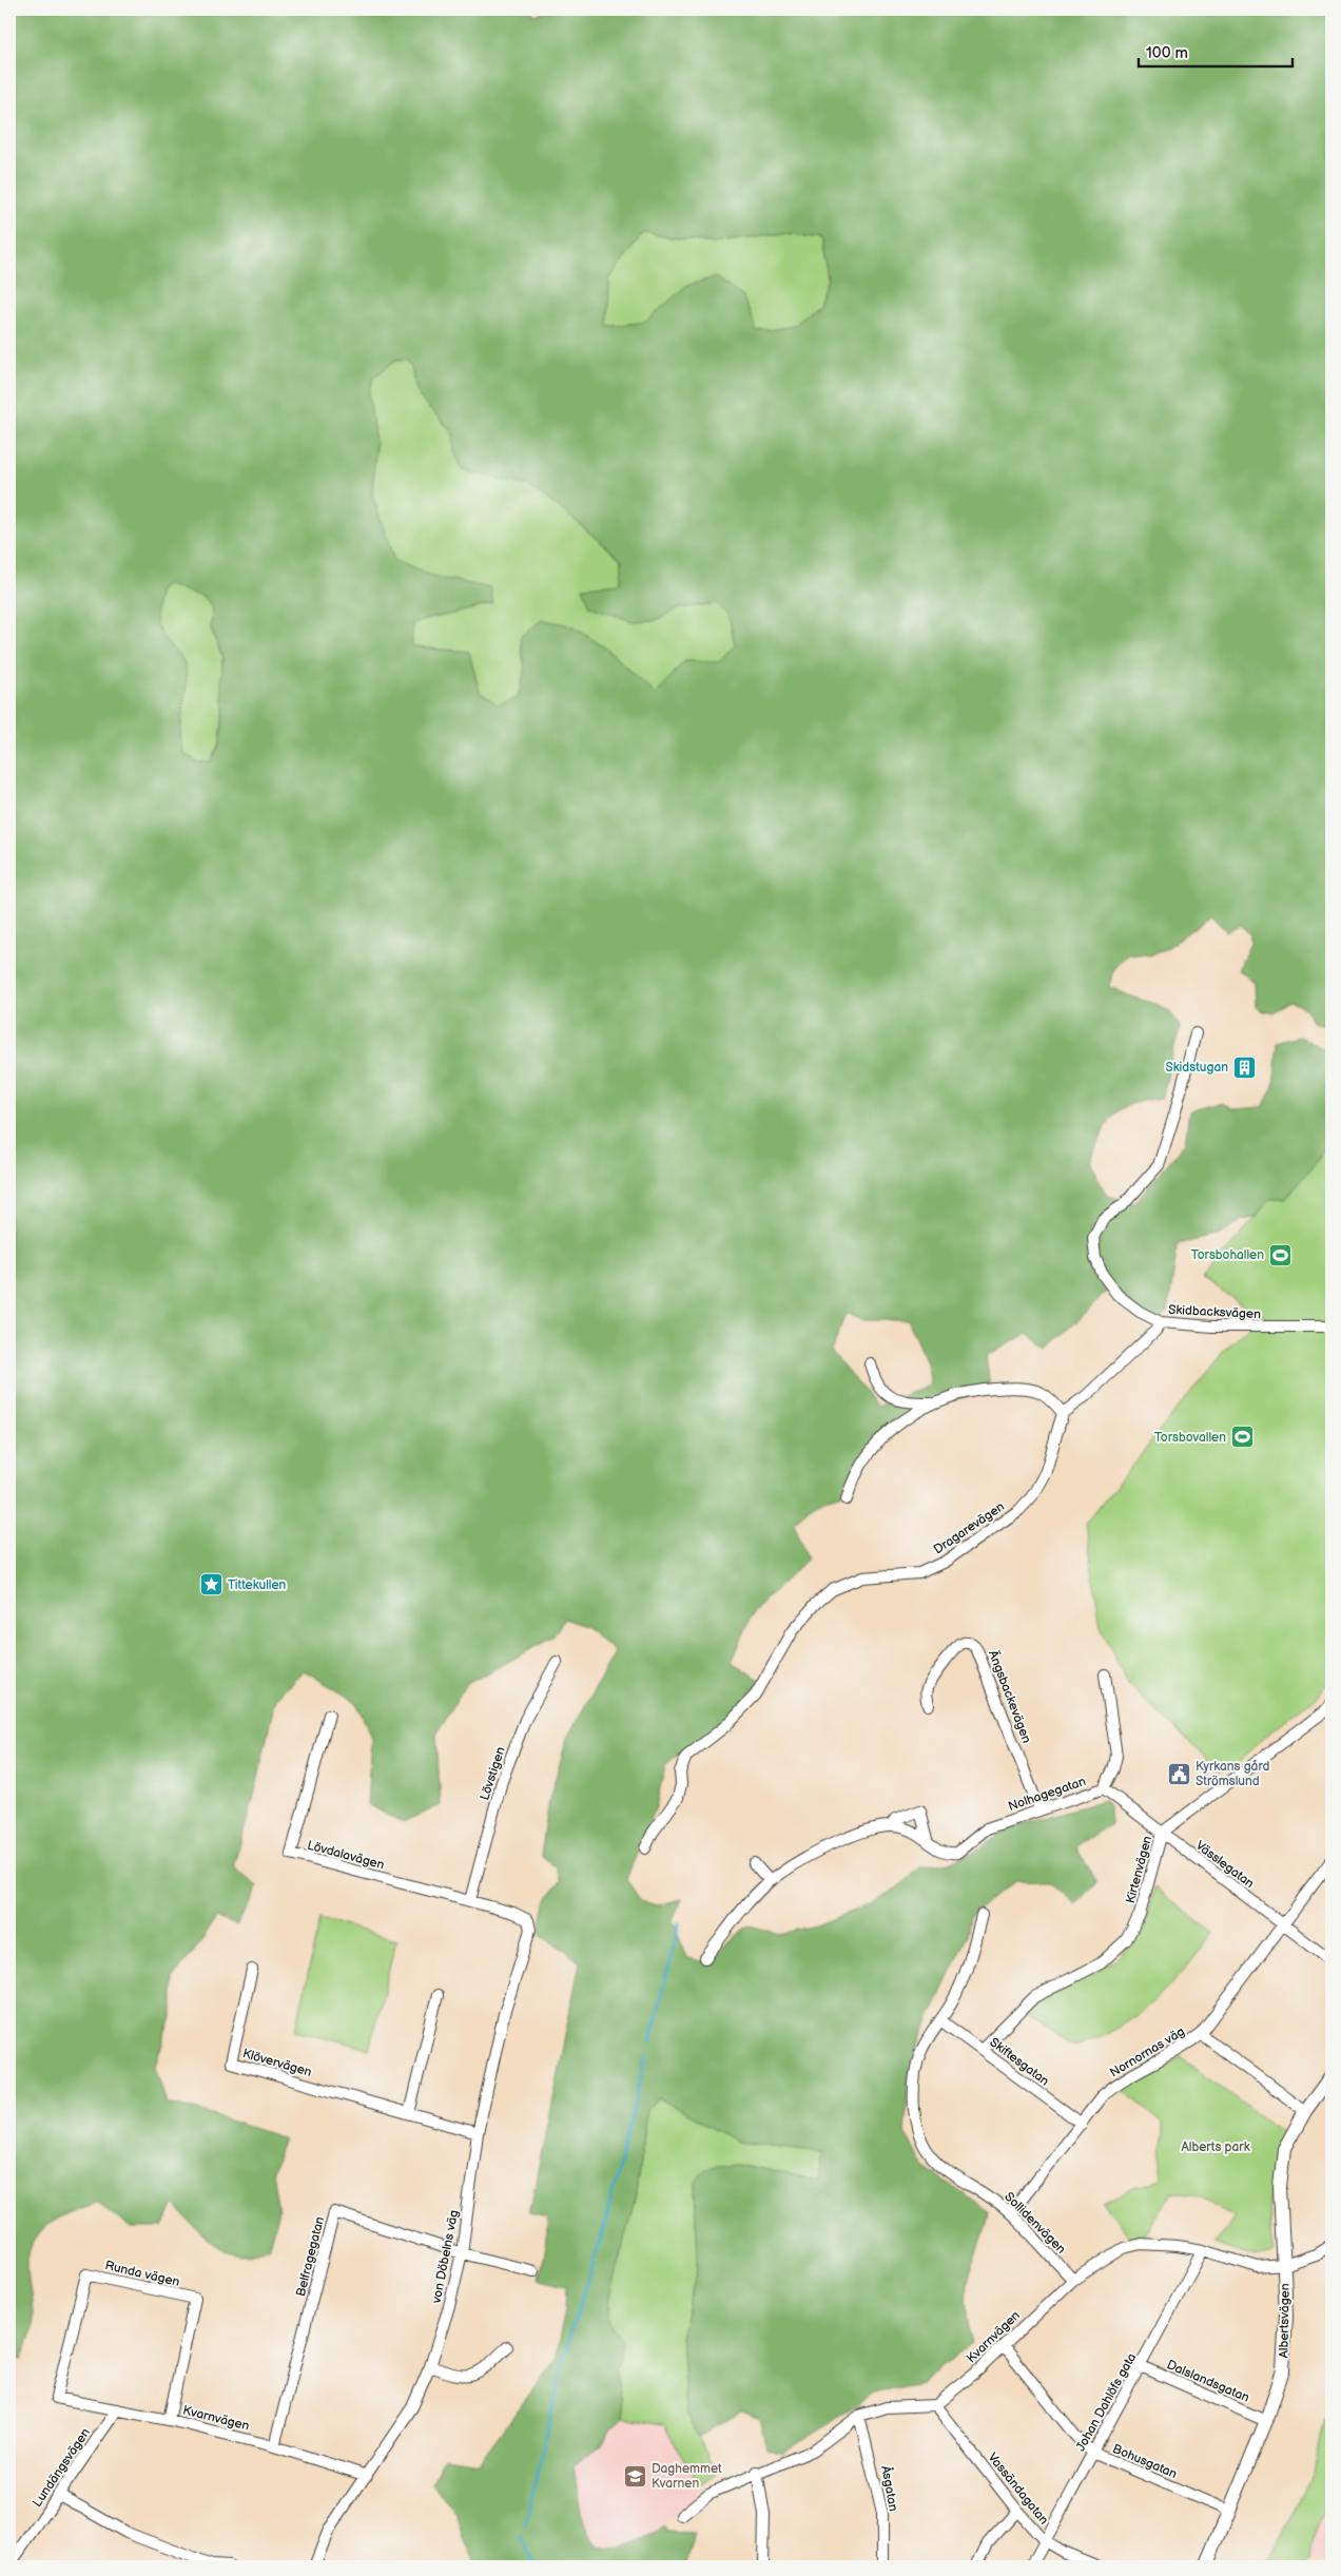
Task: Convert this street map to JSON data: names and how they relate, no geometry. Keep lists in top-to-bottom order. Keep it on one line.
{"streets":{"street":["Skidbacksvägen","Dragarevägen","Ängsbackevägen","Lövstigen","Nolhagegatan","Lövdalavägen","Vässlegatan","Kirtenvägen","Nornornas väg","Skiftesgatan","Klövervägen","Sollidenvägen","Belfragegatan","von Döbelns väg","Runda vägen","Albertsvägen","Kvarnvägen","Dalslandsgatan","Johan Dahlöfs gata","Bohusgatan","Lundängsvägen","Åsgatan","Vassändagatan"]},"crossings":[["Ängsbackevägen","Nolhagegatan"],["Lövstigen","Lövdalavägen"],["Nolhagegatan","Vässlegatan"],["Lövdalavägen","von Döbelns väg"],["Vässlegatan","Kirtenvägen"],["Vässlegatan","Nornornas väg"],["Kirtenvägen","Skiftesgatan"],["Nornornas väg","Skiftesgatan"],["Nornornas väg","Sollidenvägen"],["Skiftesgatan","Sollidenvägen"],["Klövervägen","von Döbelns väg"],["Sollidenvägen","Kvarnvägen"],["Belfragegatan","von Döbelns väg"],["Belfragegatan","Kvarnvägen"],["von Döbelns väg","Kvarnvägen"],["Runda vägen","Kvarnvägen"],["Albertsvägen","Kvarnvägen"],["Albertsvägen","Dalslandsgatan"],["Albertsvägen","Bohusgatan"],["Kvarnvägen","Johan Dahlöfs gata"],["Kvarnvägen","Bohusgatan"],["Kvarnvägen","Lundängsvägen"],["Kvarnvägen","Vassändagatan"],["Dalslandsgatan","Johan Dahlöfs gata"],["Johan Dahlöfs gata","Bohusgatan"],["Johan Dahlöfs gata","Vassändagatan"]],"parks":["Alberts park"],"places":{"building":["Skidstugan"],"sports":["Torsbohallen","Torsbovallen"],"place":["Tittekullen"],"public building":["Kyrkans gård Strömslund"],"school or university":["Daghemmet Kvarnen"]},"scale_bar":"100 m"}
